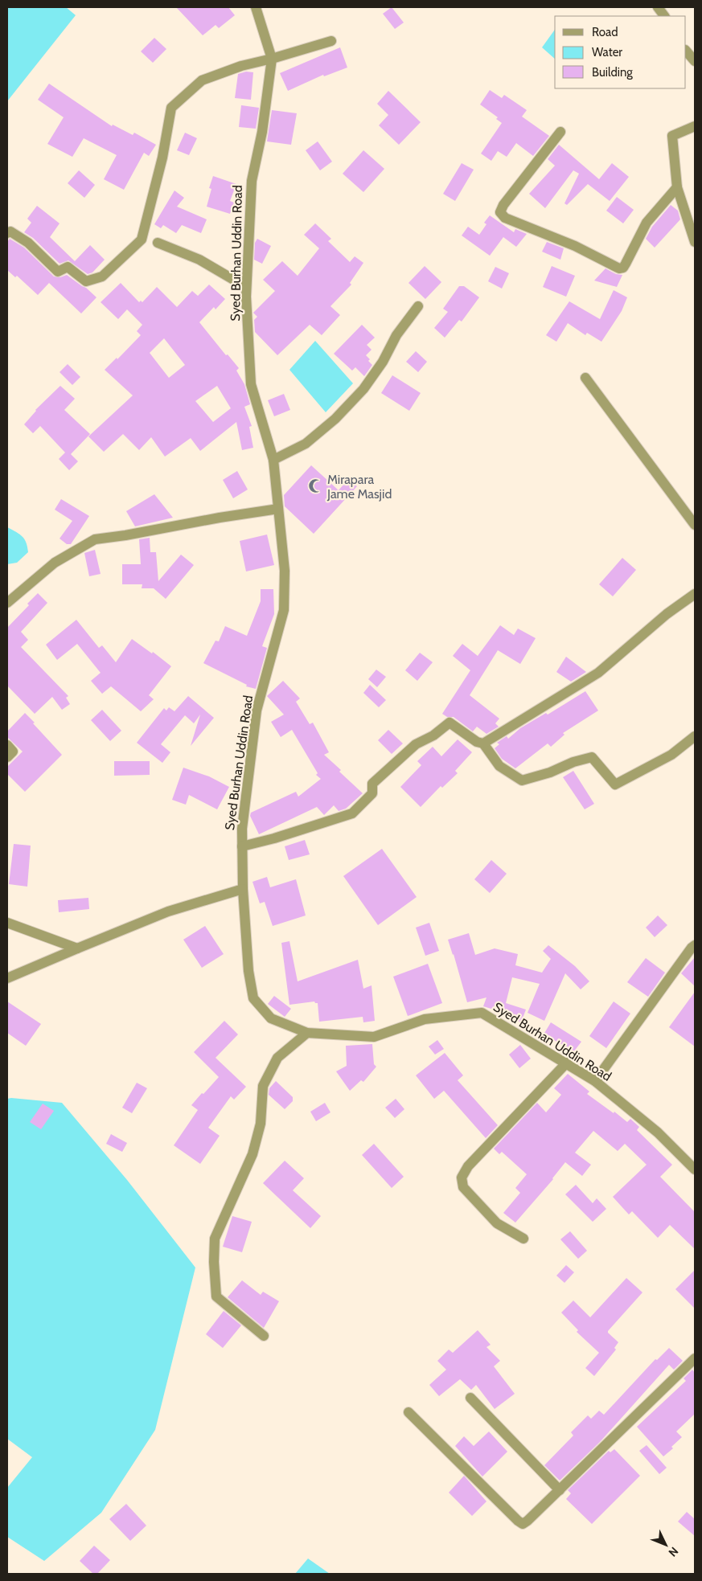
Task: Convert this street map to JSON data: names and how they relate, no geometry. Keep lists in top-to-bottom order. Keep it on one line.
{"streets":{"street":["Syed Burhan Uddin Road"]},"places":{"mosque":["Mirapara Jame Masjid"]},"legend":["Road","Water","Building"],"north":"bottom right"}
